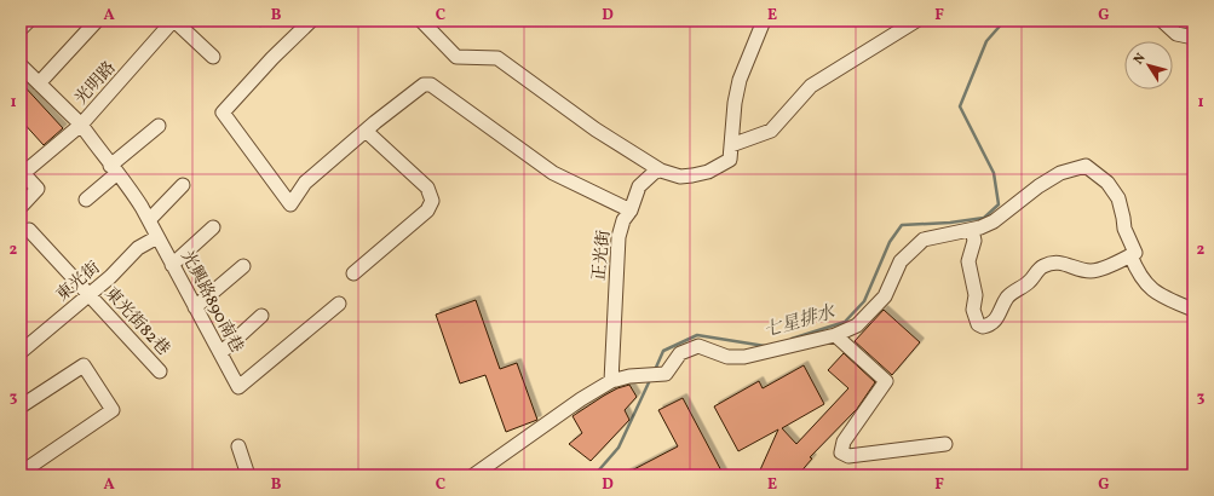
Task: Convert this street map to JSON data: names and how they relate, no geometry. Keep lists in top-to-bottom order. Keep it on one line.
{"streets":{"street":["光明路","正光街","東光街","光興路890南巷","東光街82巷"]},"crossings":[["光明路","光興路890南巷"],["東光街","光興路890南巷"],["東光街","東光街82巷"]],"water":["七星排水"],"north":"top left","grid":{"columns":["A","B","C","D","E","F","G"],"rows":["1","2","3"]}}
